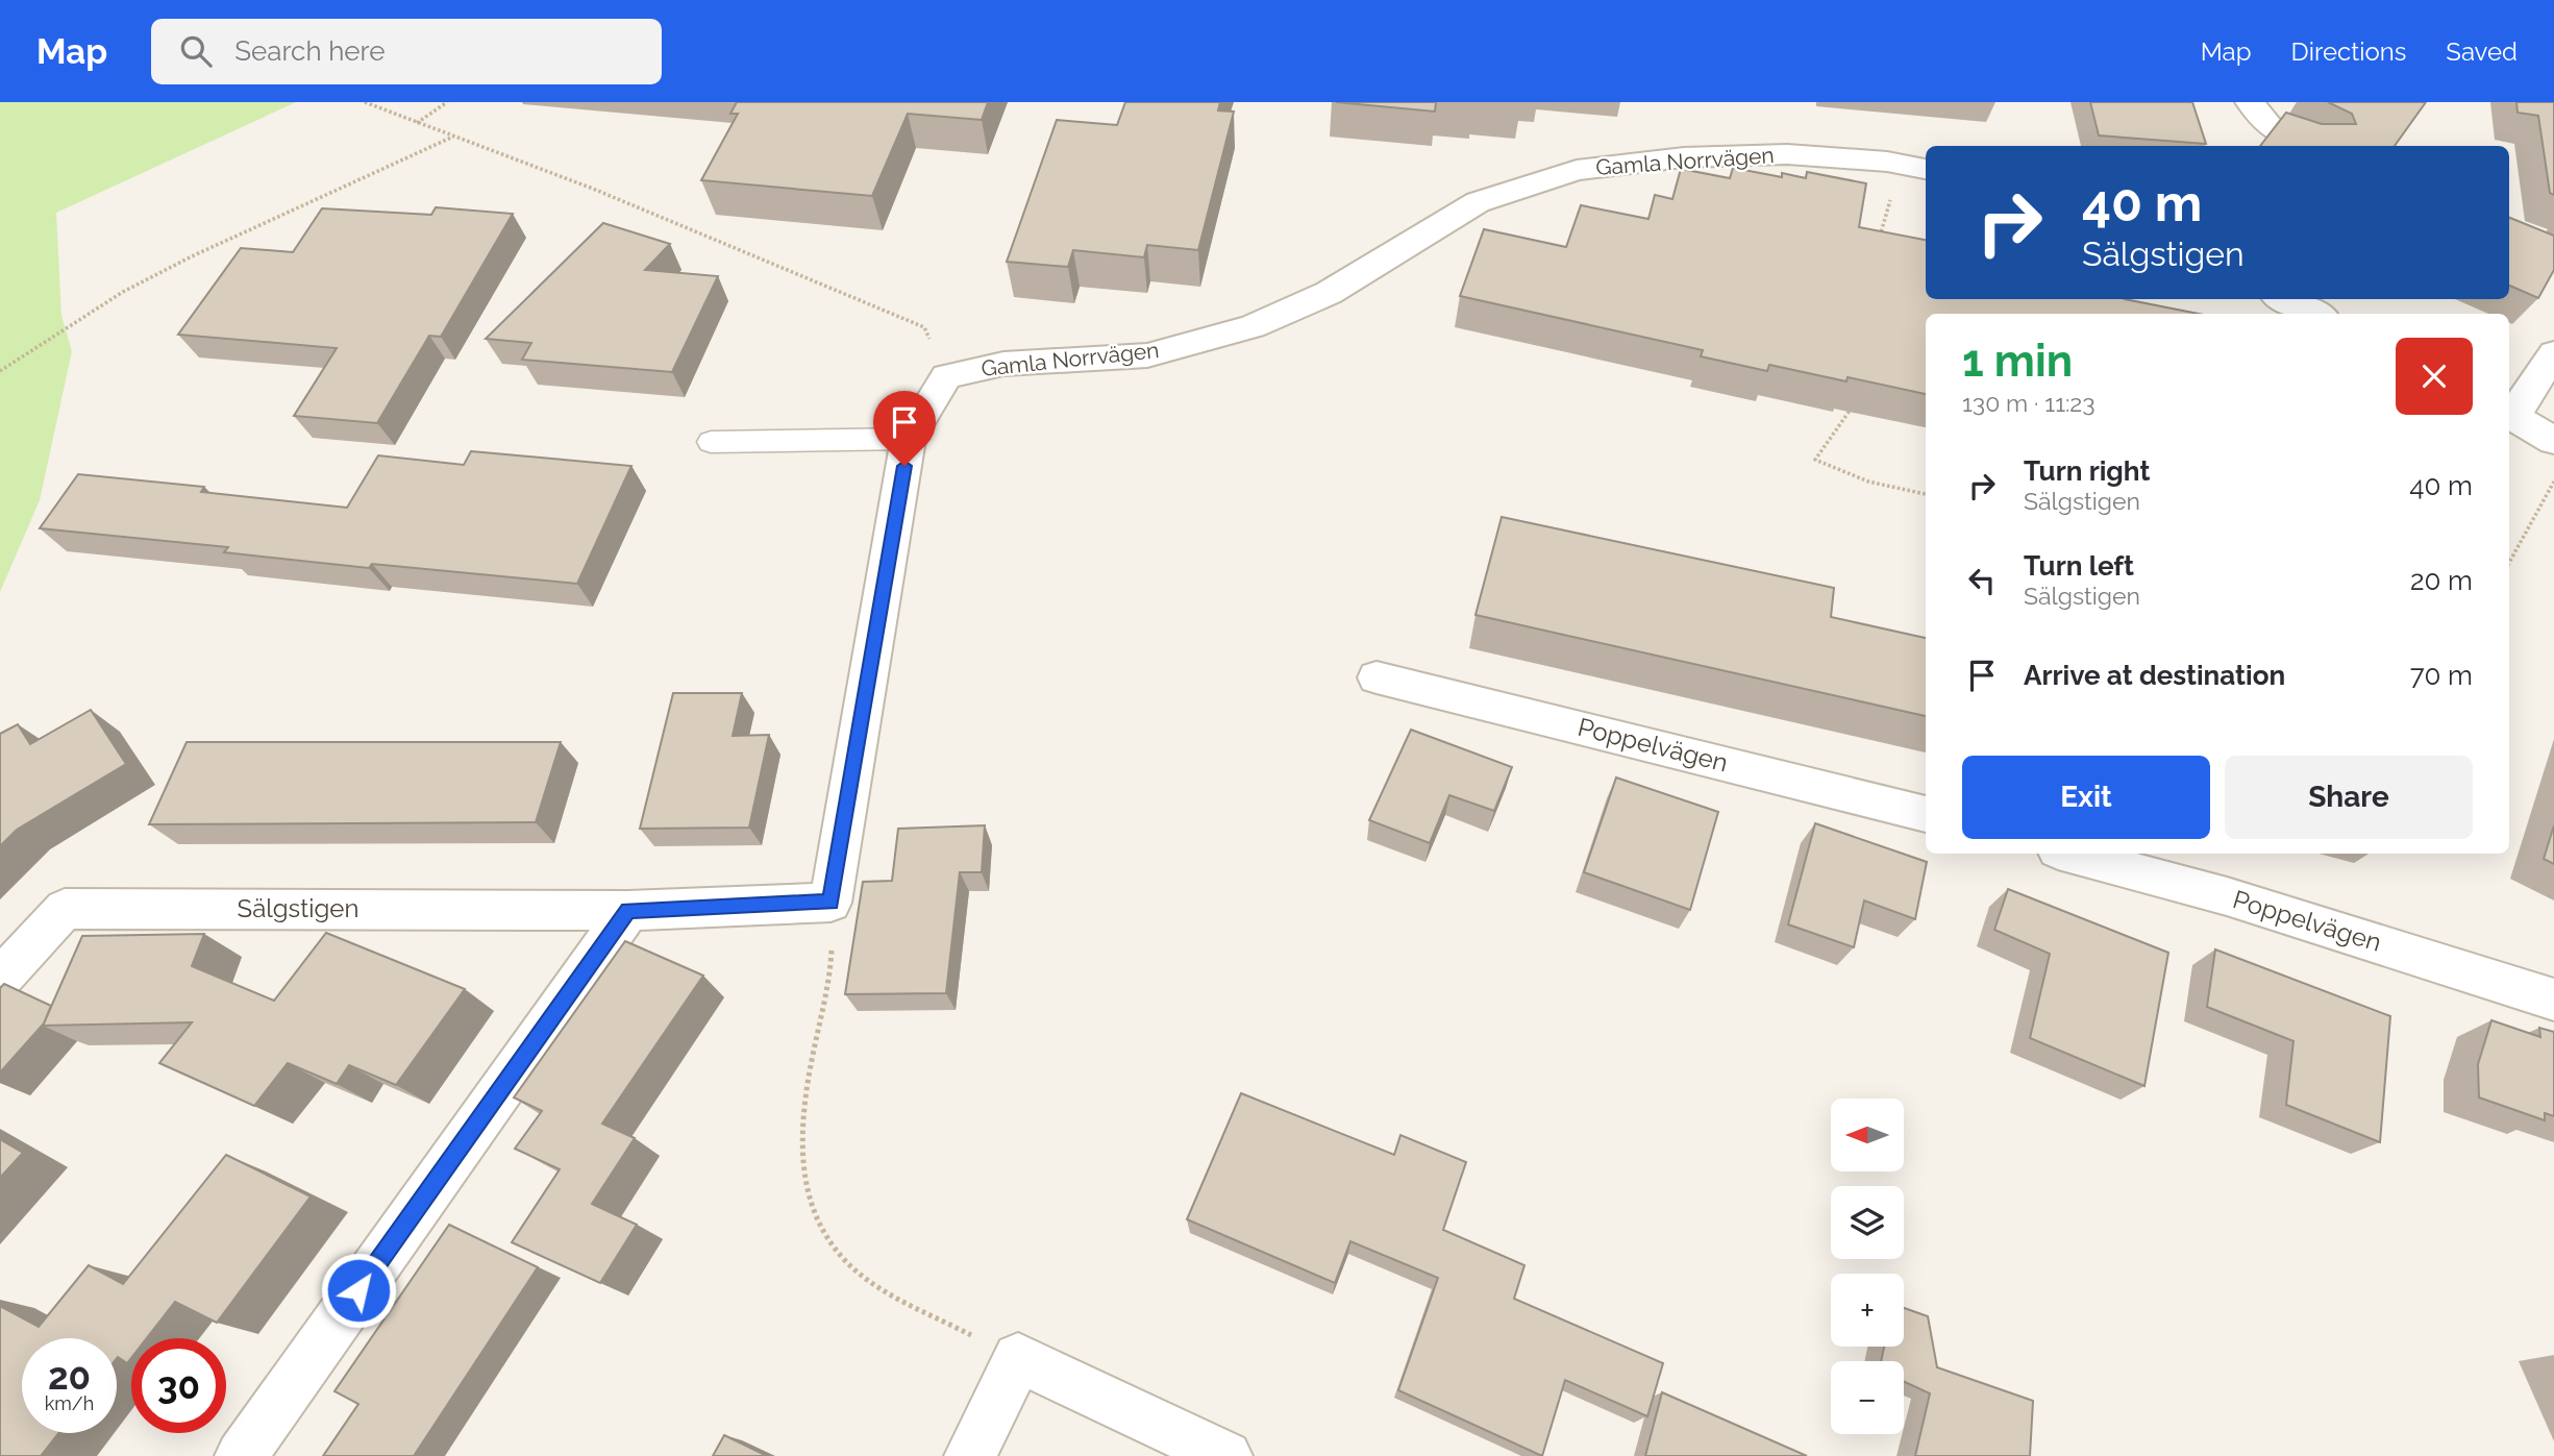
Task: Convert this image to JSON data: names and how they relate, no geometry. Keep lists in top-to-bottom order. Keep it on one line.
{"streets":{"street":["Gamla Norrvägen","Poppelvägen","Sälgstigen"]},"north":"left","page":{"header":"Map","search":"Search here","nav":["Map","Directions","Saved"],"turn":["40 m","Sälgstigen"],"heading":["1 min","130 m · 11:23"],"list":[{"name":"Turn right","note":"Sälgstigen","value":"40 m"},{"name":"Turn left","note":"Sälgstigen","value":"20 m"},{"name":"Arrive at destination","value":"70 m"}],"buttons":["Exit","Share"],"map_buttons":["+","−"],"speed":"20 km/h","limit":"30"}}
